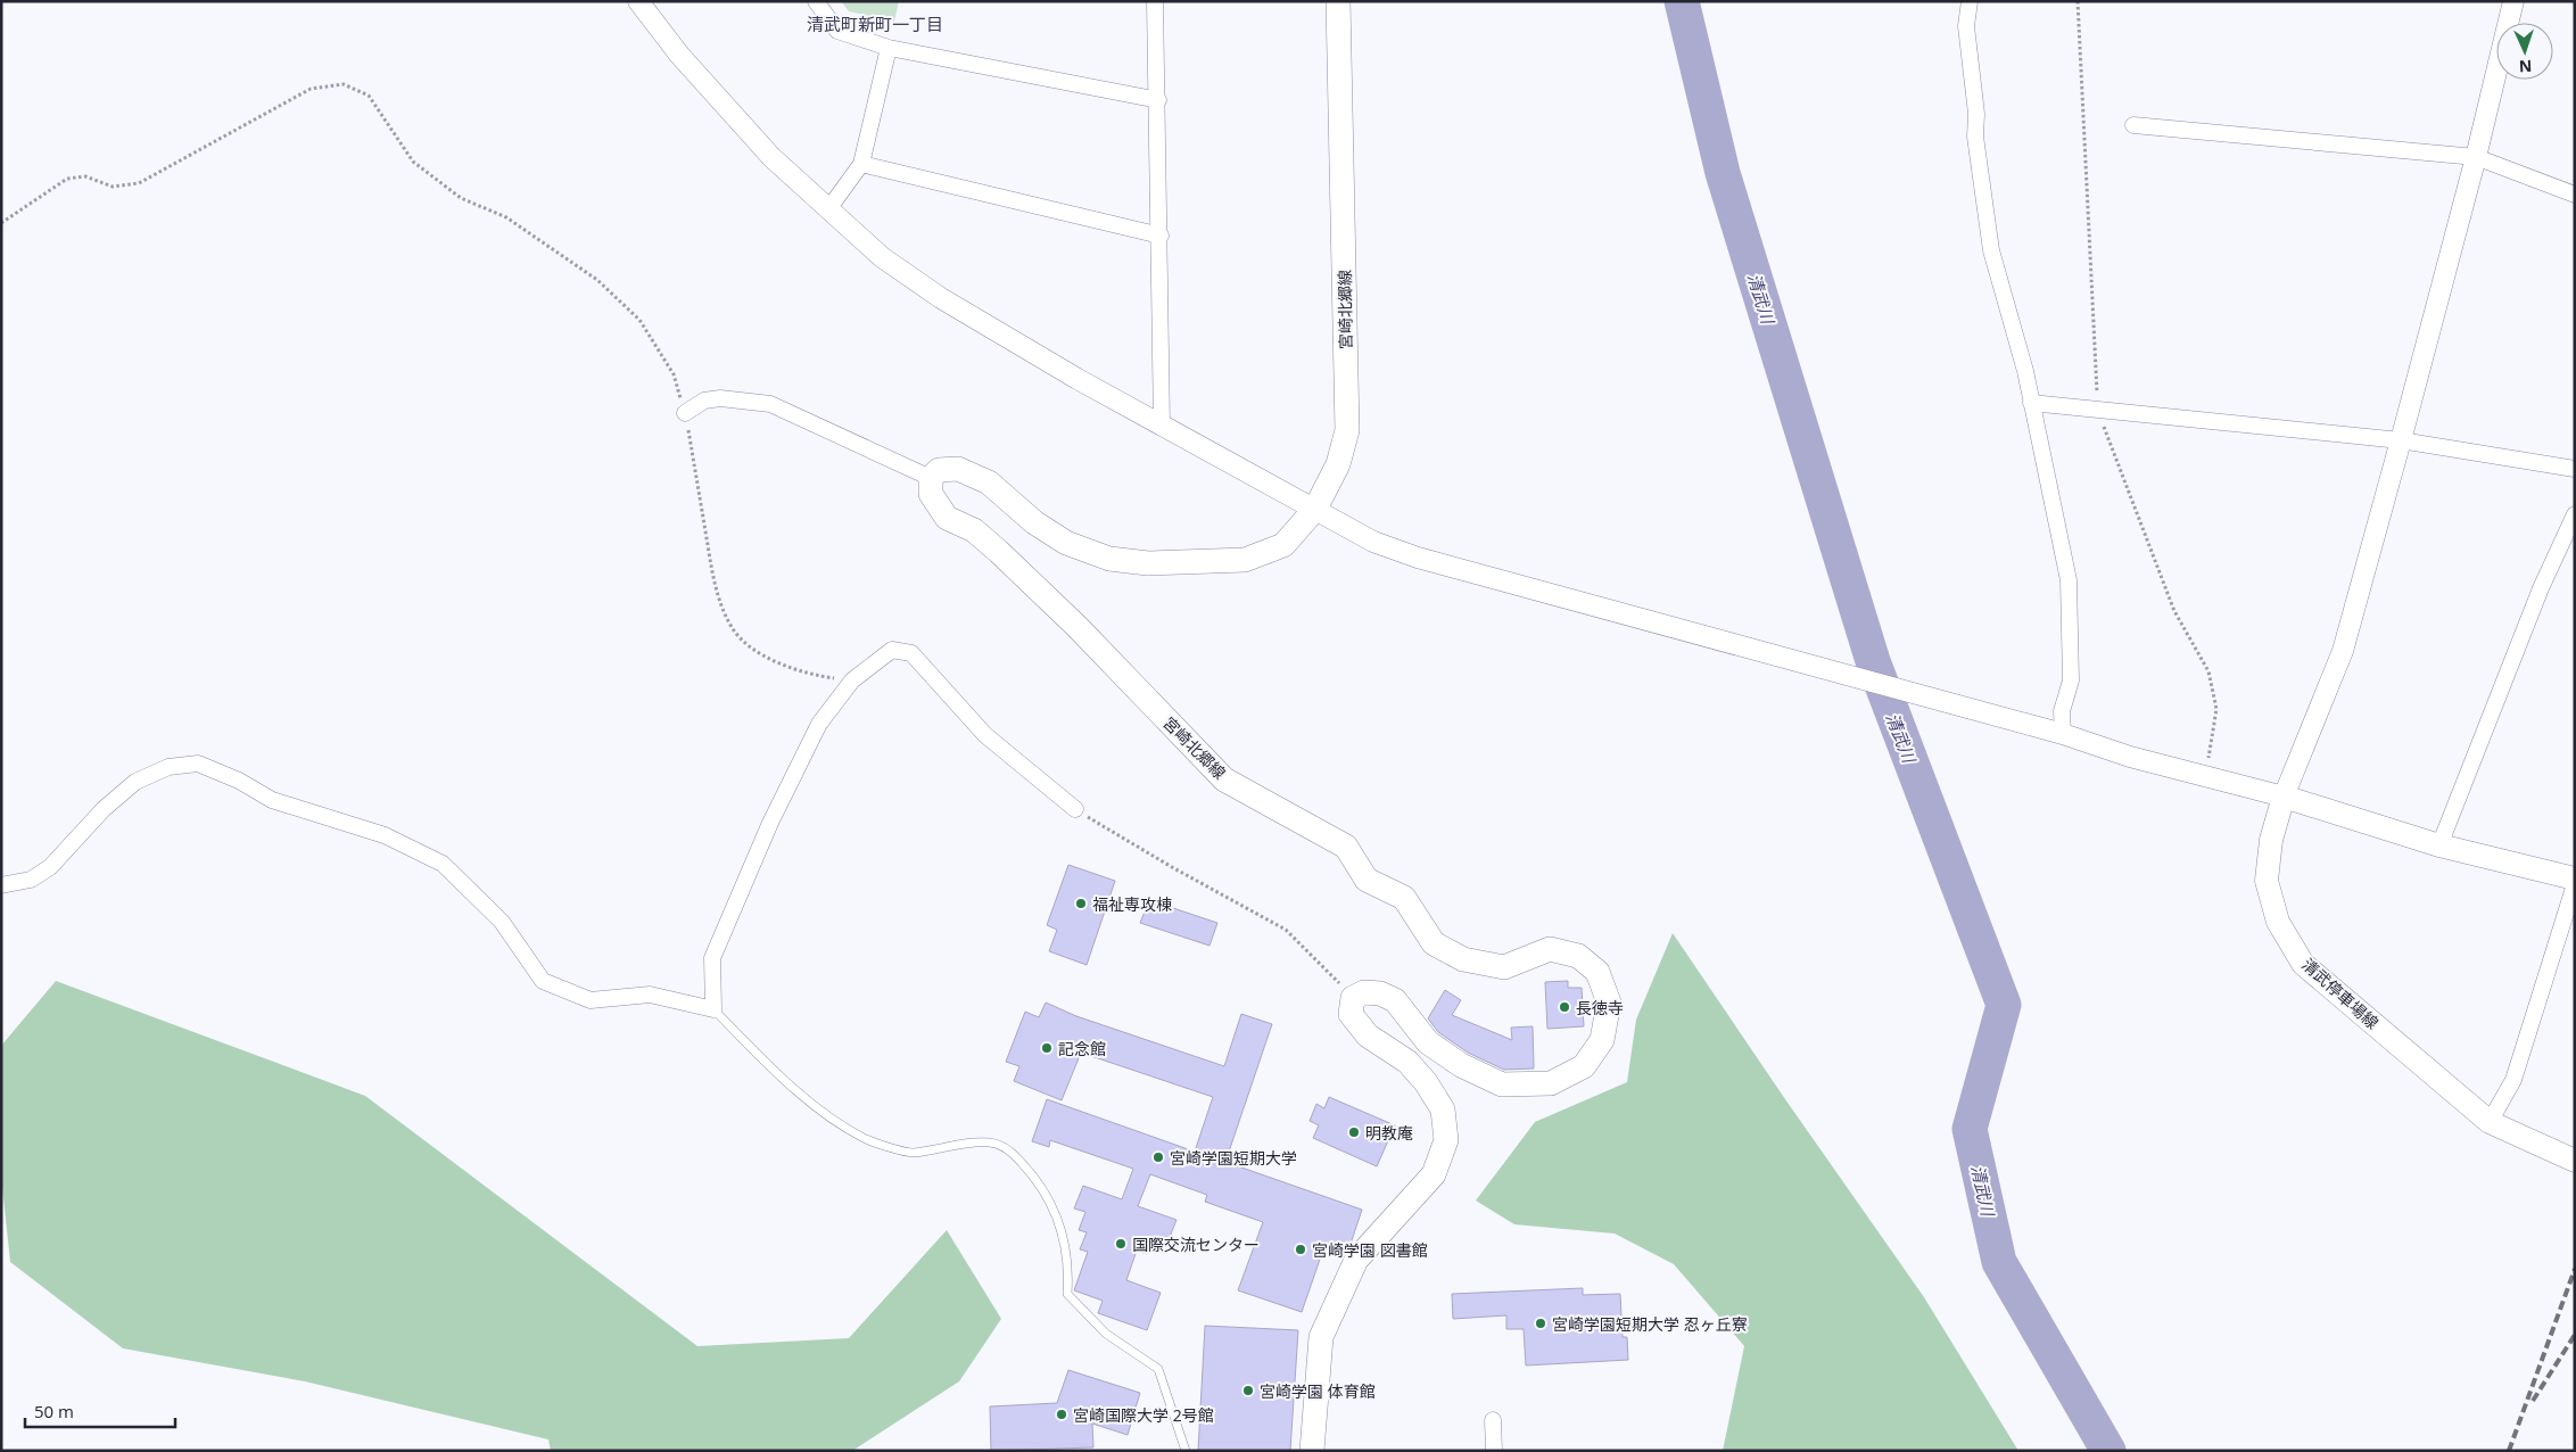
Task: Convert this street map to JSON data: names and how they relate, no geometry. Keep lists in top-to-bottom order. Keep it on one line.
{"streets":{"main road":["宮崎北郷線","清武停車場線"]},"districts":["清武町新町一丁目"],"water":["清武川"],"places":["福祉専攻棟","長徳寺","記念館","明教庵","宮崎学園短期大学","国際交流センター","宮崎学園 図書館","宮崎学園短期大学 忍ヶ丘寮","宮崎学園 体育館","宮崎国際大学 2号館"],"scale_bar":"50 m","north":"bottom"}
